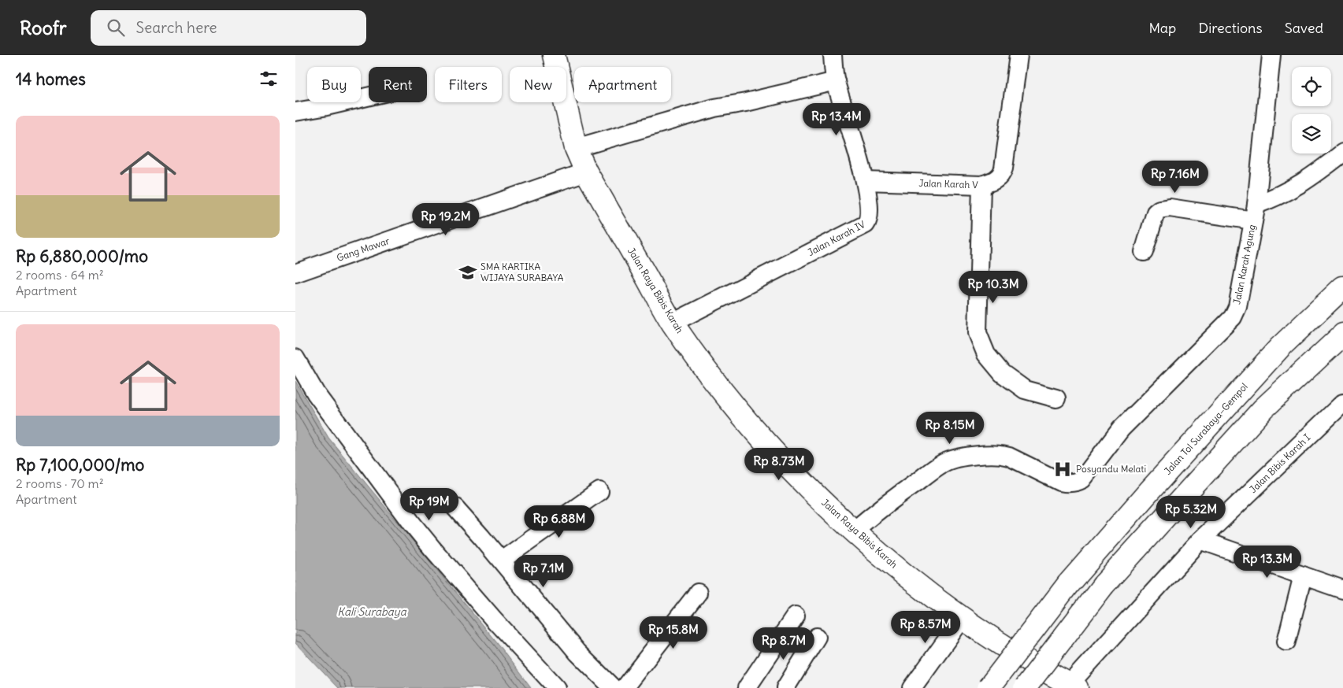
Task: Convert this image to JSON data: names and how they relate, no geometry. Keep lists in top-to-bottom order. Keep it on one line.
{"streets":{"main road":["Jalan Raya Bibis Karah","Jalan Tol Surabaya–Gempol"],"street":["Jalan Karah V","Jalan Karah IV","Gang Mawar","Jalan Karah Agung","Jalan Bibis Karah I"]},"crossings":[["Jalan Karah V","Jalan Karah IV"],["Jalan Karah IV","Jalan Raya Bibis Karah"],["Gang Mawar","Jalan Raya Bibis Karah"],["Jalan Karah Agung","Jalan Raya Bibis Karah"],["Jalan Raya Bibis Karah","Jalan Bibis Karah I"]],"water":["Kali Surabaya"],"places":{"school or university":["SMA KARTIKA WIJAYA SURABAYA"],"hospital":["Posyandu Melati"]},"page":{"header":"Roofr","search":"Search here","nav":["Map","Directions","Saved"],"heading":"14 homes","chip":["Buy","Rent","Filters","New","Apartment"],"list":[{"name":"Rp 6,880,000/mo","note":"2 rooms · 64 m² · Apartment"},{"name":"Rp 7,100,000/mo","note":"2 rooms · 70 m² · Apartment"}],"price":["Rp 13.4M","Rp 7.16M","Rp 19.2M","Rp 10.3M","Rp 8.15M","Rp 8.73M","Rp 19M","Rp 5.32M","Rp 6.88M","Rp 13.3M","Rp 7.1M","Rp 8.57M","Rp 15.8M","Rp 8.7M"]}}
